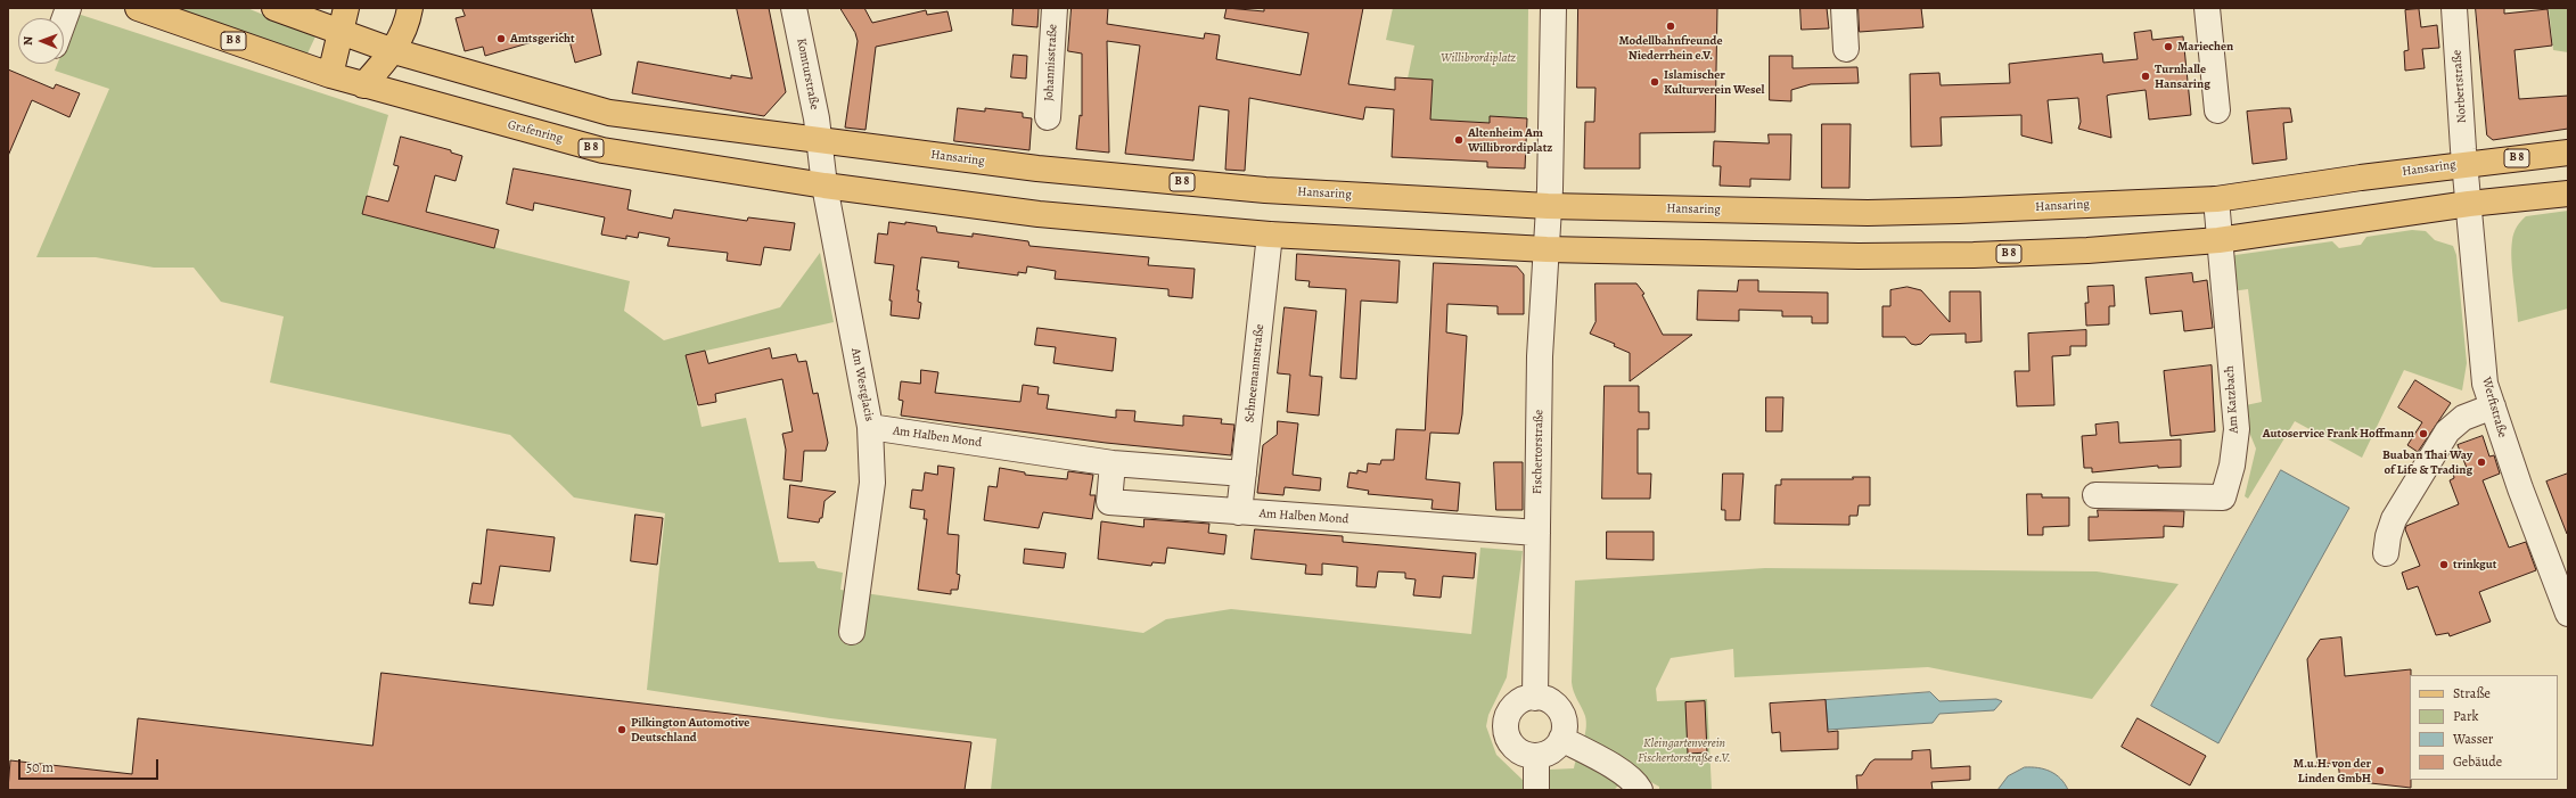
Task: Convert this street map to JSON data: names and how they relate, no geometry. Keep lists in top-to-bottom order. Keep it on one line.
{"streets":{"main road":["B 8","Grafenring","Hansaring"],"street":["Johannisstraße","Komturstraße","Norbertstraße","Schneemannstraße","Am Westglacis","Am Katzbach","Werftstraße","Am Halben Mond","Fischertorstraße"]},"crossings":[["B 8","Komturstraße"],["B 8","Grafenring"],["B 8","Hansaring"],["B 8","Schneemannstraße"],["B 8","Am Westglacis"],["B 8","Am Katzbach"],["B 8","Werftstraße"],["B 8","Fischertorstraße"],["Komturstraße","Hansaring"],["Komturstraße","Am Westglacis"],["Norbertstraße","Hansaring"],["Norbertstraße","Werftstraße"],["Grafenring","Am Westglacis"],["Hansaring","Am Westglacis"],["Hansaring","Am Katzbach"],["Hansaring","Werftstraße"],["Hansaring","Fischertorstraße"],["Schneemannstraße","Am Halben Mond"],["Am Westglacis","Am Halben Mond"],["Am Halben Mond","Fischertorstraße"]],"parks":["Willibrordiplatz","Kleingartenverein Fischertorstraße e.V."],"places":["Modellbahnfreunde Niederrhein e.V.","Amtsgericht","Mariechen","Turnhalle Hansaring","Islamischer Kulturverein Wesel","Altenheim Am Willibrordiplatz","Autoservice Frank Hoffmann","Buaban Thai Way of Life & Trading","trinkgut","Pilkington Automotive Deutschland","M.u.H. von der Linden GmbH"],"legend":["Straße","Park","Wasser","Gebäude"],"scale_bar":"50 m","north":"left"}
